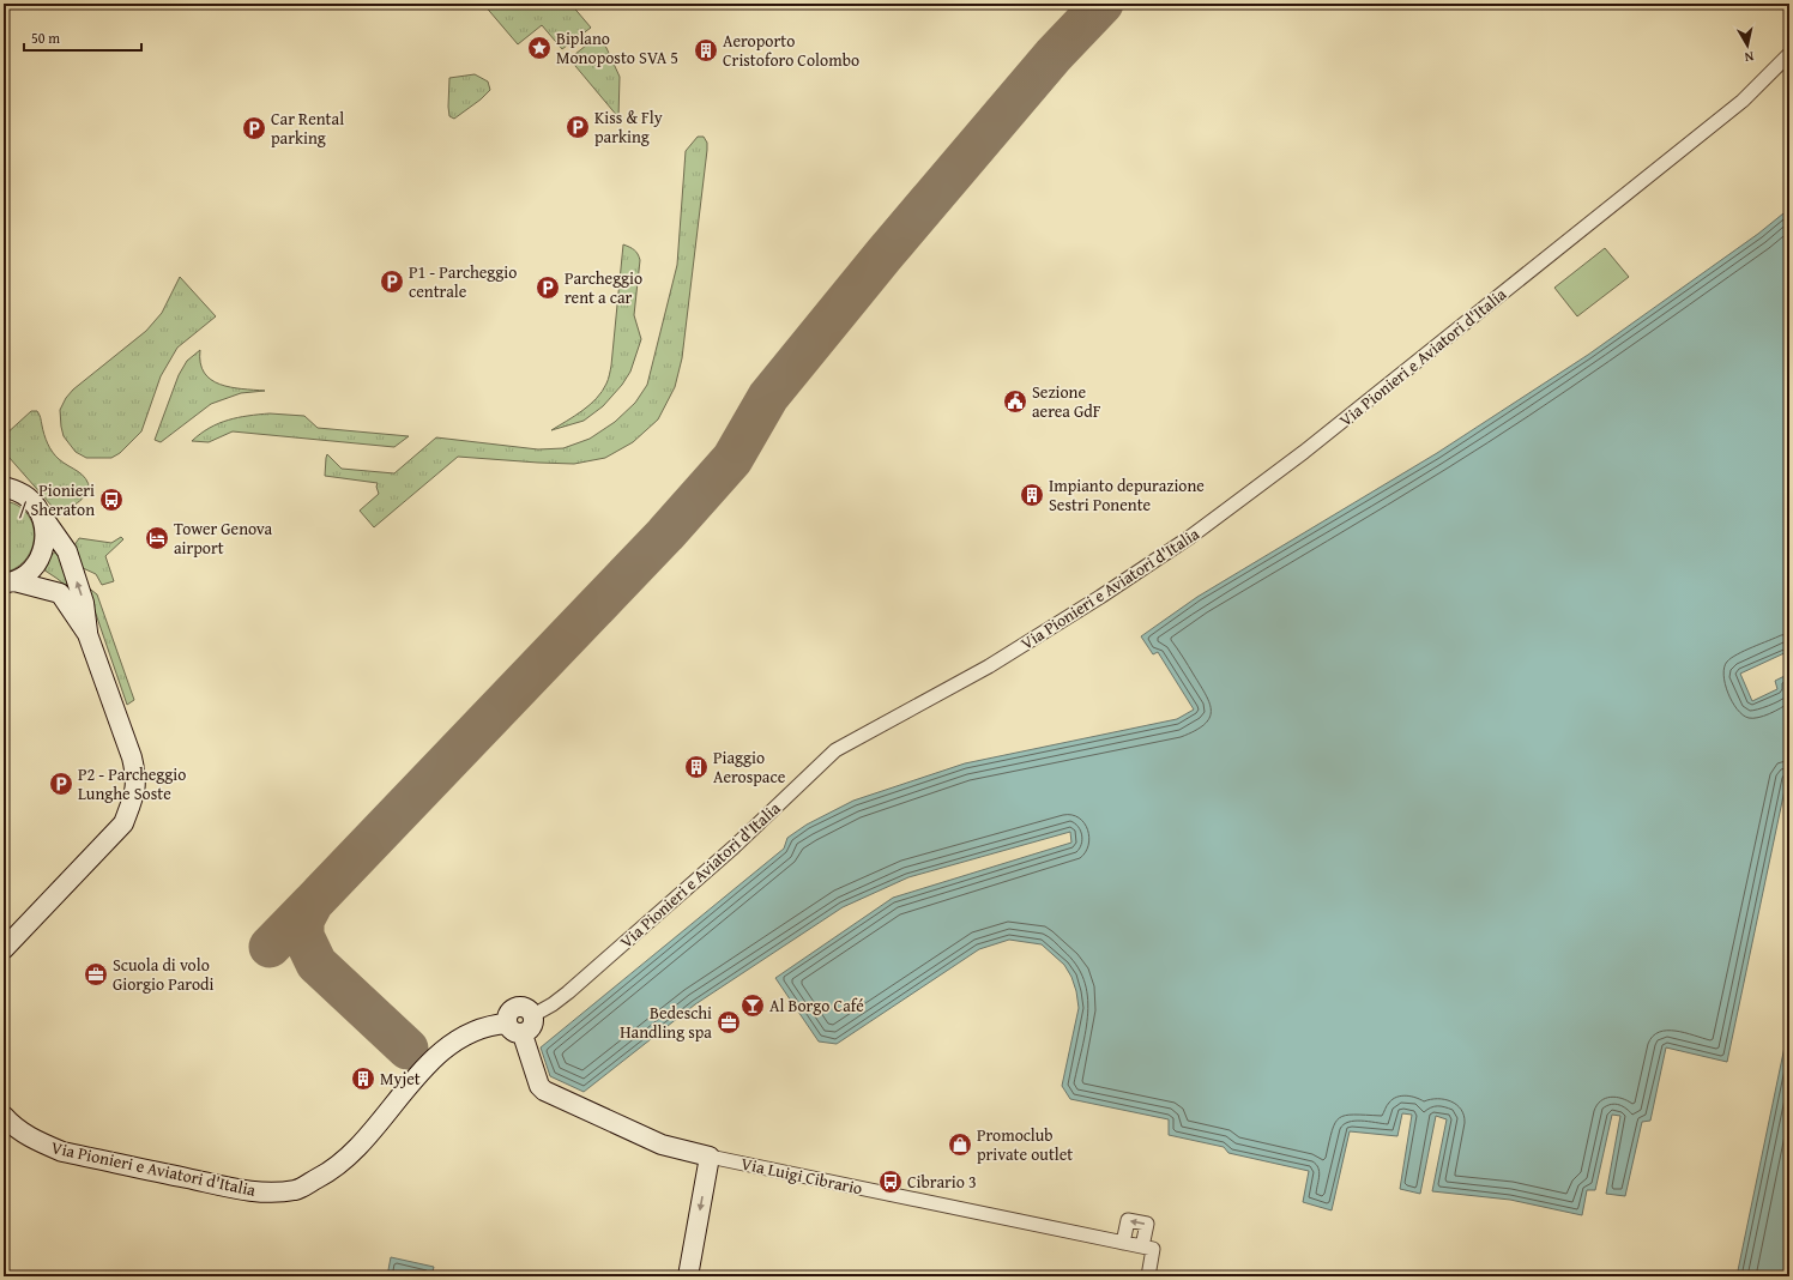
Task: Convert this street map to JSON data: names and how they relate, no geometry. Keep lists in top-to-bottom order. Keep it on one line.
{"streets":{"street":["Via Pionieri e Aviatori d'Italia","Via Luigi Cibrario"]},"crossings":[["Via Pionieri e Aviatori d'Italia","Via Luigi Cibrario"]],"places":{"place":["Biplano Monoposto SVA 5"],"building":["Aeroporto Cristoforo Colombo","Impianto depurazione Sestri Ponente","Piaggio Aerospace","Myjet"],"parking":["Kiss & Fly parking","Car Rental parking","P1 - Parcheggio centrale","Parcheggio rent a car","P2 - Parcheggio Lunghe Soste"],"public building":["Sezione aerea GdF"],"bus stop":["Pionieri / Sheraton","Cibrario 3"],"hotel":["Tower Genova airport"],"office":["Scuola di volo Giorgio Parodi","Bedeschi Handling spa"],"bar":["Al Borgo Café"],"shop":["Promoclub private outlet"]},"scale_bar":"50 m","north":"bottom"}
